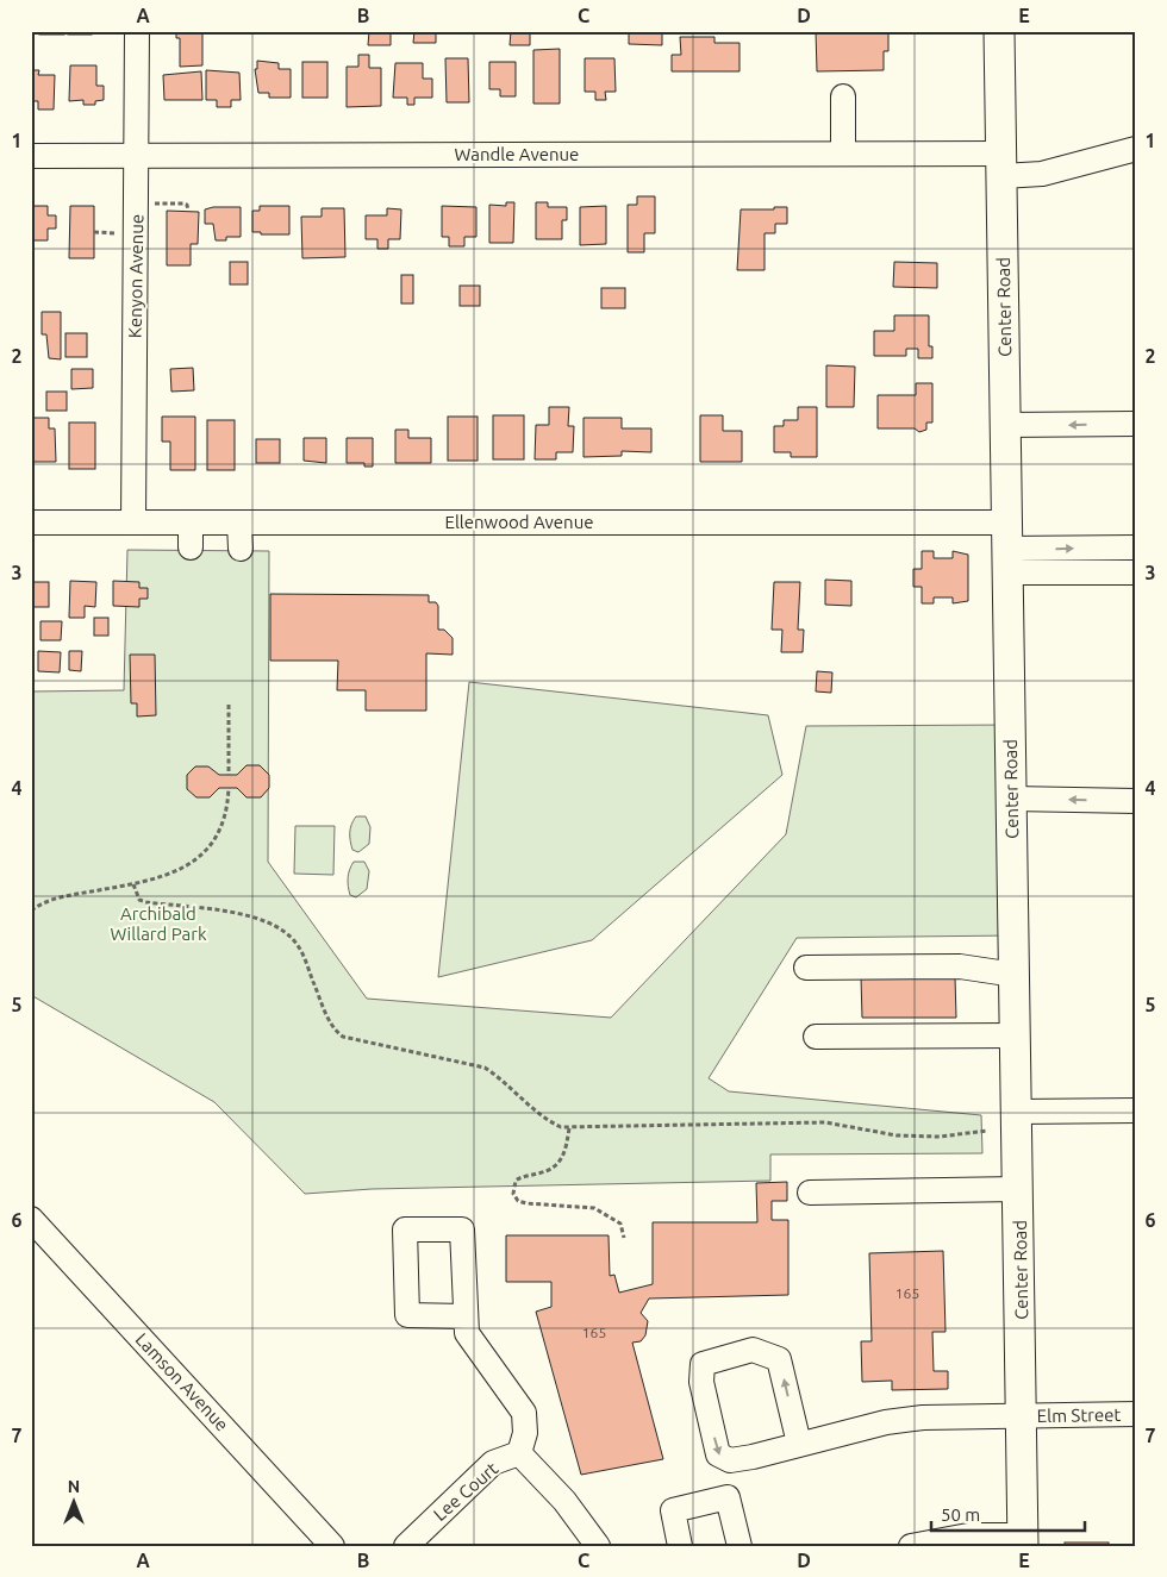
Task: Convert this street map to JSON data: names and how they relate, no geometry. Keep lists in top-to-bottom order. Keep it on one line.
{"streets":{"main road":["Center Road"],"street":["Wandle Avenue","Kenyon Avenue","Ellenwood Avenue","Lamson Avenue","Elm Street","Lee Court"]},"crossings":[["Wandle Avenue","Kenyon Avenue"],["Wandle Avenue","Center Road"],["Kenyon Avenue","Ellenwood Avenue"],["Center Road","Ellenwood Avenue"],["Center Road","Elm Street"]],"parks":["Archibald Willard Park"],"house_numbers":["165","165"],"scale_bar":"50 m","north":"top","grid":{"columns":["A","B","C","D","E"],"rows":["1","2","3","4","5","6","7"]}}
